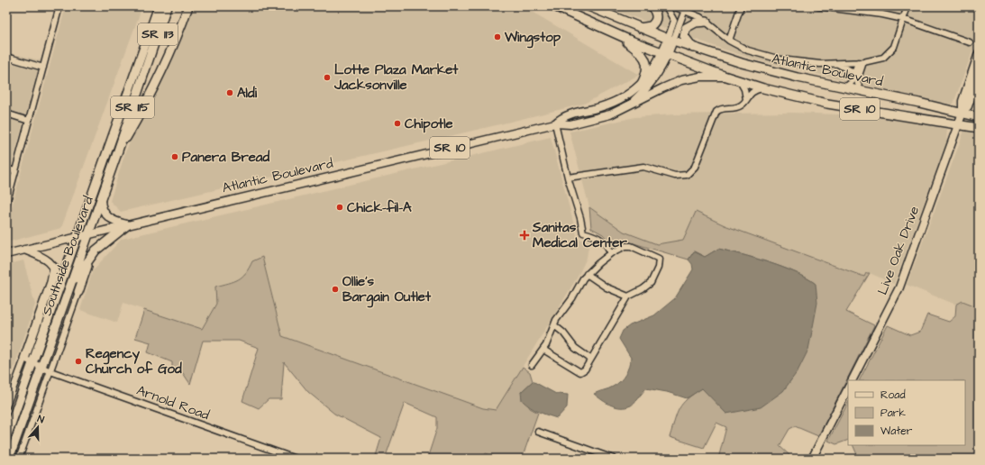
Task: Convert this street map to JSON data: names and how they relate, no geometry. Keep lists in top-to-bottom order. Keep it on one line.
{"streets":{"highway":["SR 113","Atlantic Boulevard","SR 115","SR 10","Southside Boulevard"],"main road":["Live Oak Drive"],"street":["Arnold Road"]},"crossings":[["SR 113","SR 115"],["SR 113","Southside Boulevard"],["Atlantic Boulevard","Live Oak Drive"],["Atlantic Boulevard","Southside Boulevard"],["SR 115","Southside Boulevard"],["Southside Boulevard","Arnold Road"]],"places":{"other":["Wingstop","Lotte Plaza Market Jacksonville","Aldi","Chipotle","Panera Bread","Chick-fil-A","Ollie's Bargain Outlet","Regency Church of God"],"health":["Sanitas Medical Center"]},"legend":["Road","Park","Water"],"north":"top"}
